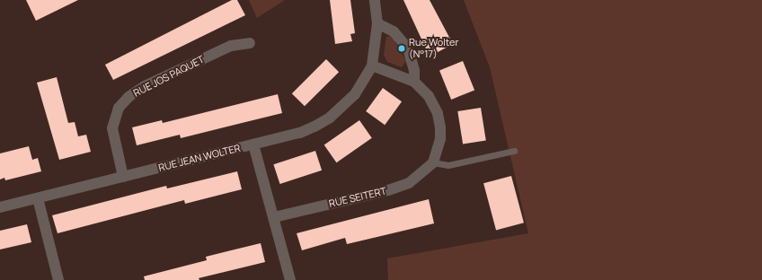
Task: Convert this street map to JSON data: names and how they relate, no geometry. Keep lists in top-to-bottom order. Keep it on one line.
{"streets":{"street":["RUE JOS PAQUET","RUE JEAN WOLTER","RUE SEITERT"]},"crossings":[["RUE JOS PAQUET","RUE JEAN WOLTER"]],"places":["Rue Wolter (N°17)"]}
